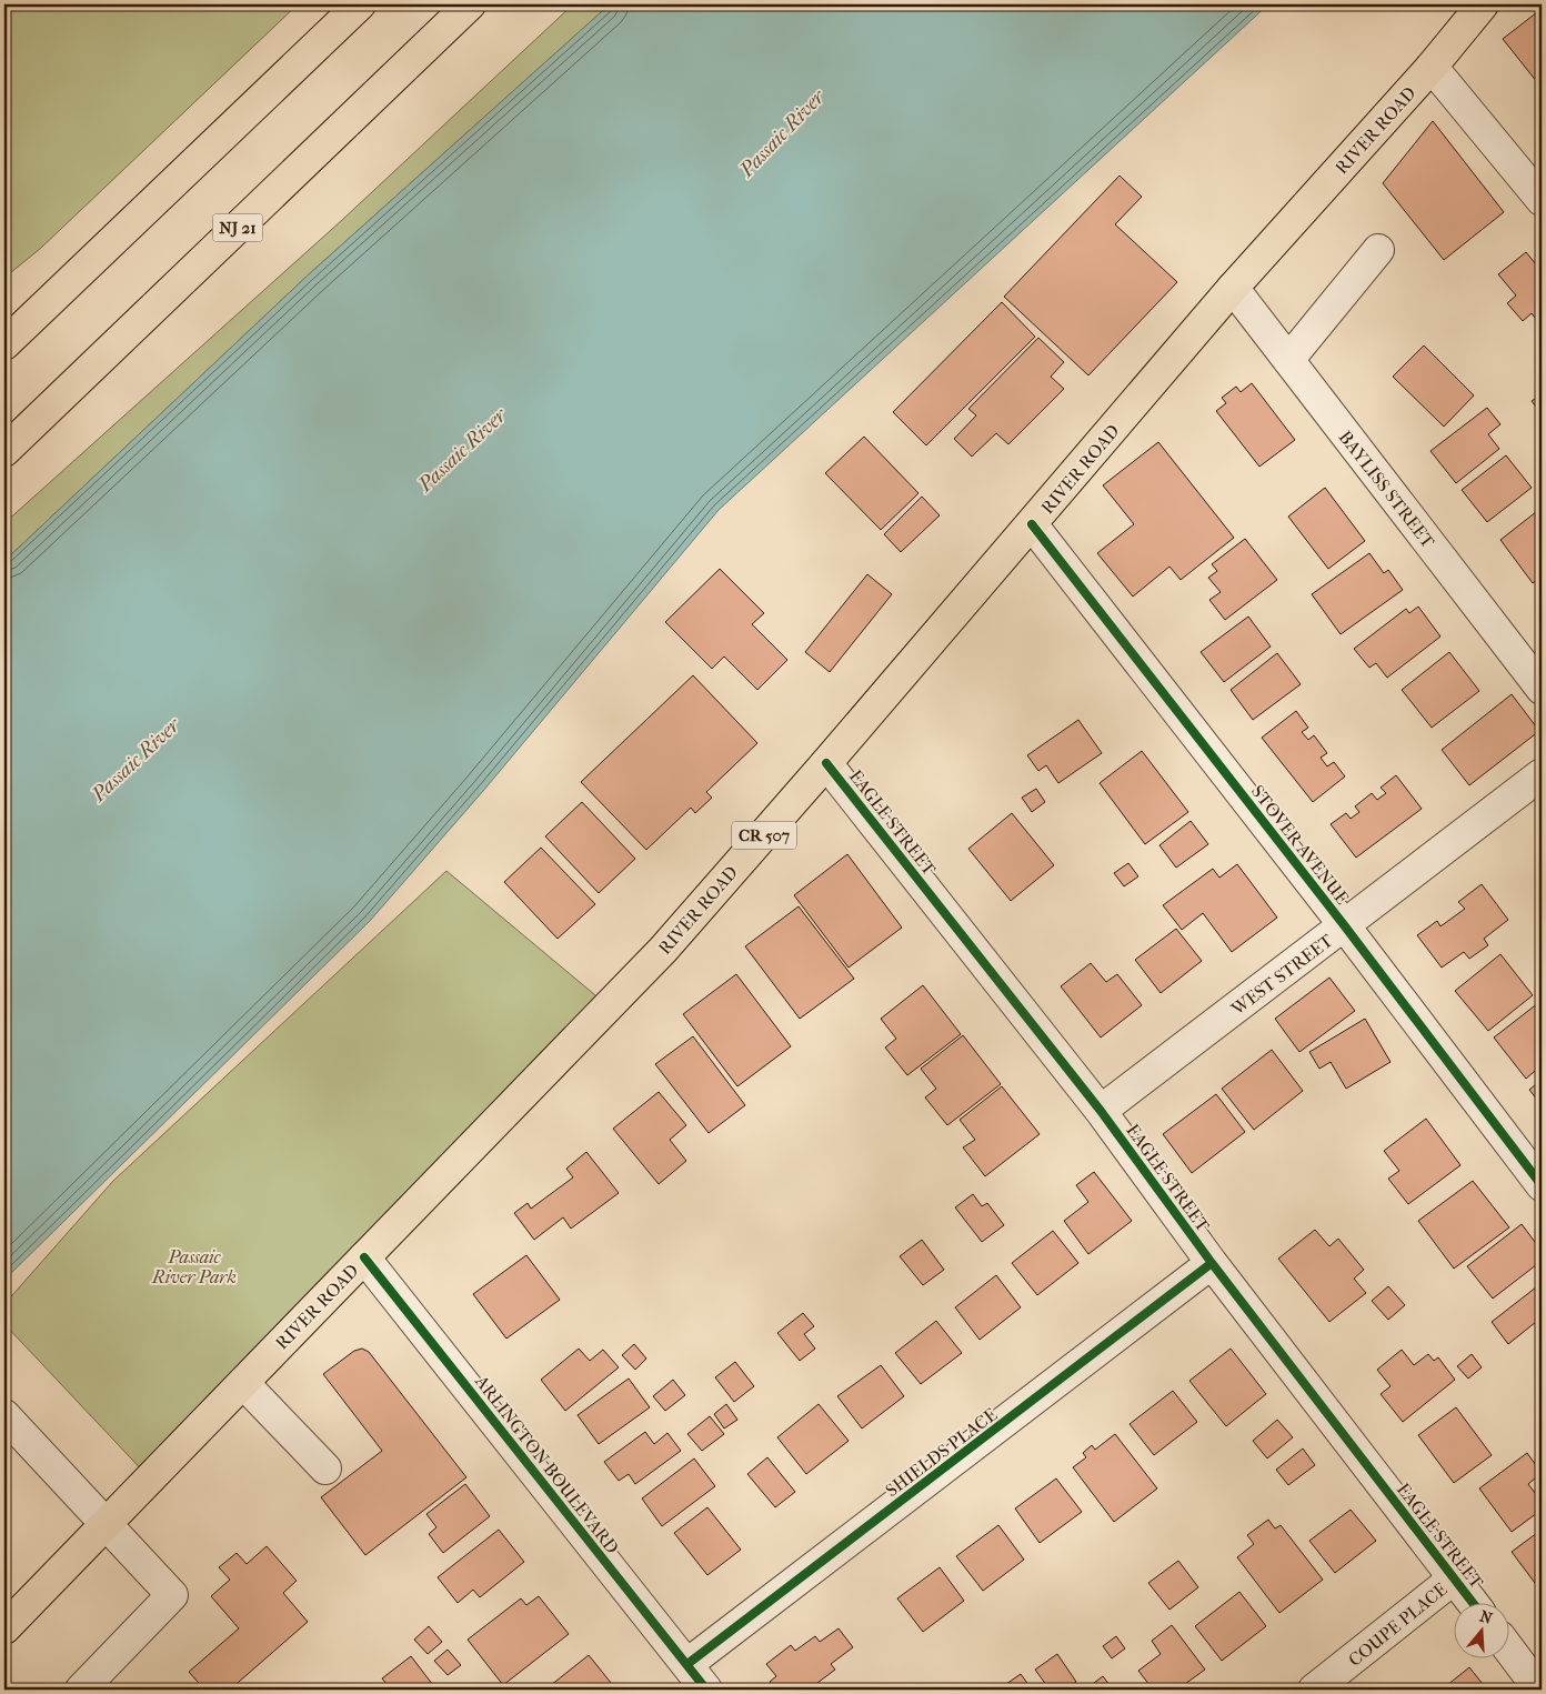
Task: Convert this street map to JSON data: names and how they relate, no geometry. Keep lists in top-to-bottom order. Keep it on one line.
{"streets":{"main road":["RIVER ROAD","NJ 21","CR 507"],"street":["BAYLISS STREET","EAGLE STREET","STOVER AVENUE","WEST STREET","SHIELDS PLACE","ARLINGTON BOULEVARD","COUPE PLACE"]},"crossings":[["RIVER ROAD","BAYLISS STREET"],["RIVER ROAD","EAGLE STREET"],["RIVER ROAD","STOVER AVENUE"],["RIVER ROAD","ARLINGTON BOULEVARD"],["EAGLE STREET","WEST STREET"],["EAGLE STREET","SHIELDS PLACE"],["EAGLE STREET","COUPE PLACE"],["STOVER AVENUE","WEST STREET"],["SHIELDS PLACE","ARLINGTON BOULEVARD"]],"water":["Passaic River"],"parks":["Passaic River Park"],"north":"top"}
